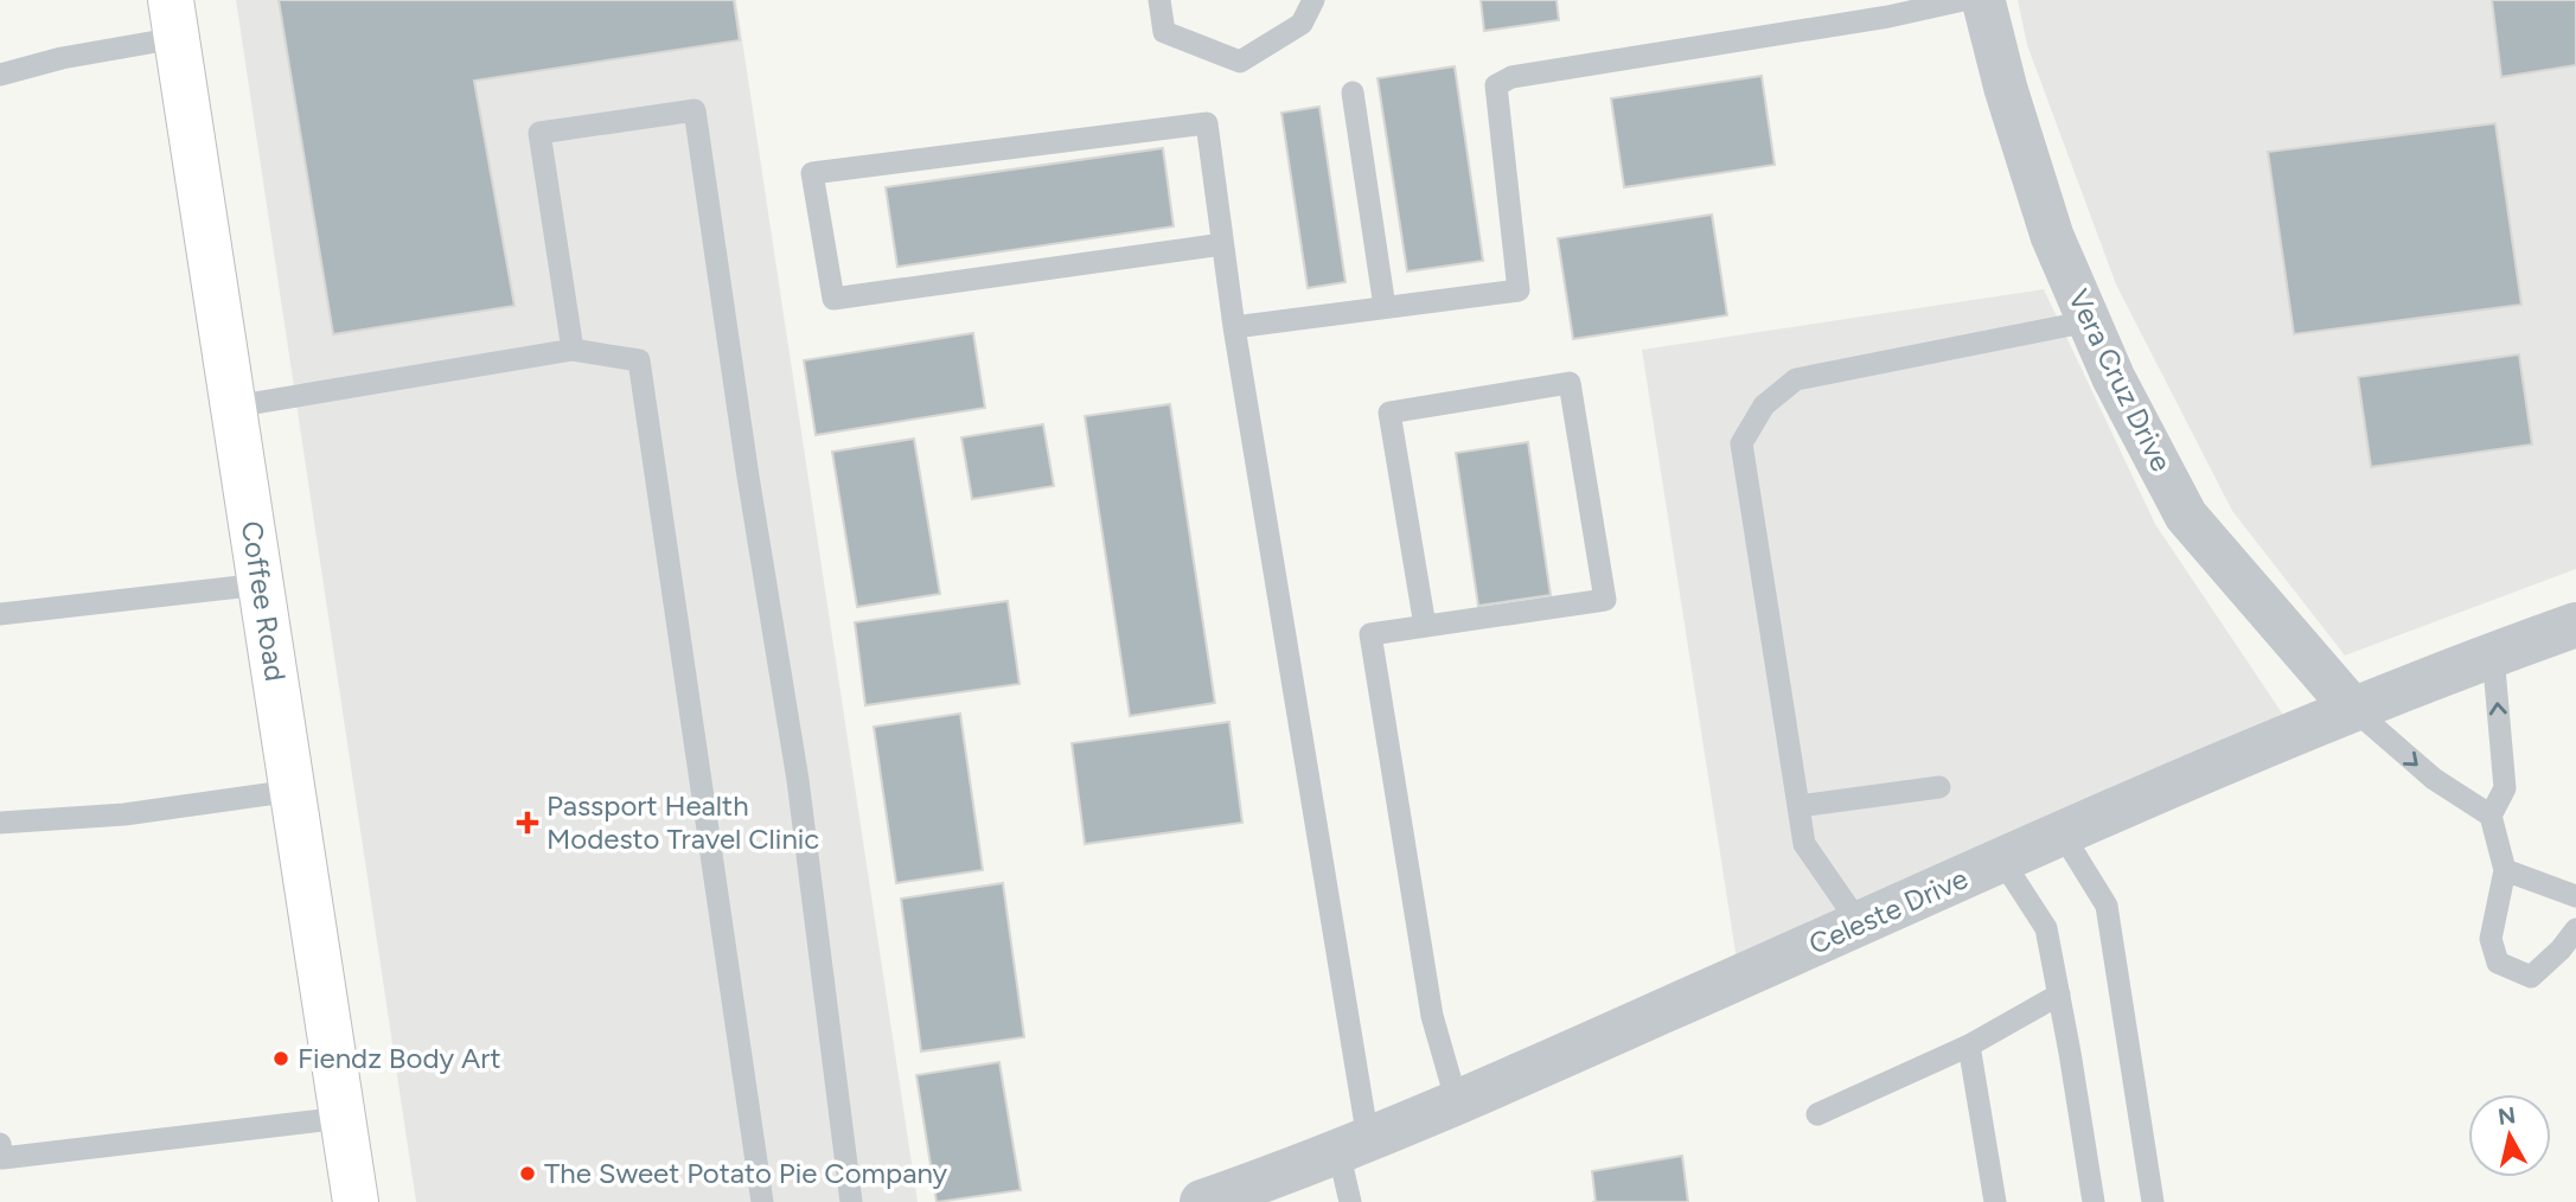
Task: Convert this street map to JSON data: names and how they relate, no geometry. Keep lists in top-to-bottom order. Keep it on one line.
{"streets":{"main road":["Coffee Road"],"street":["Vera Cruz Drive","Celeste Drive"]},"crossings":[["Vera Cruz Drive","Celeste Drive"]],"places":{"health":["Passport Health Modesto Travel Clinic"],"other":["Fiendz Body Art","The Sweet Potato Pie Company"]},"north":"top"}
